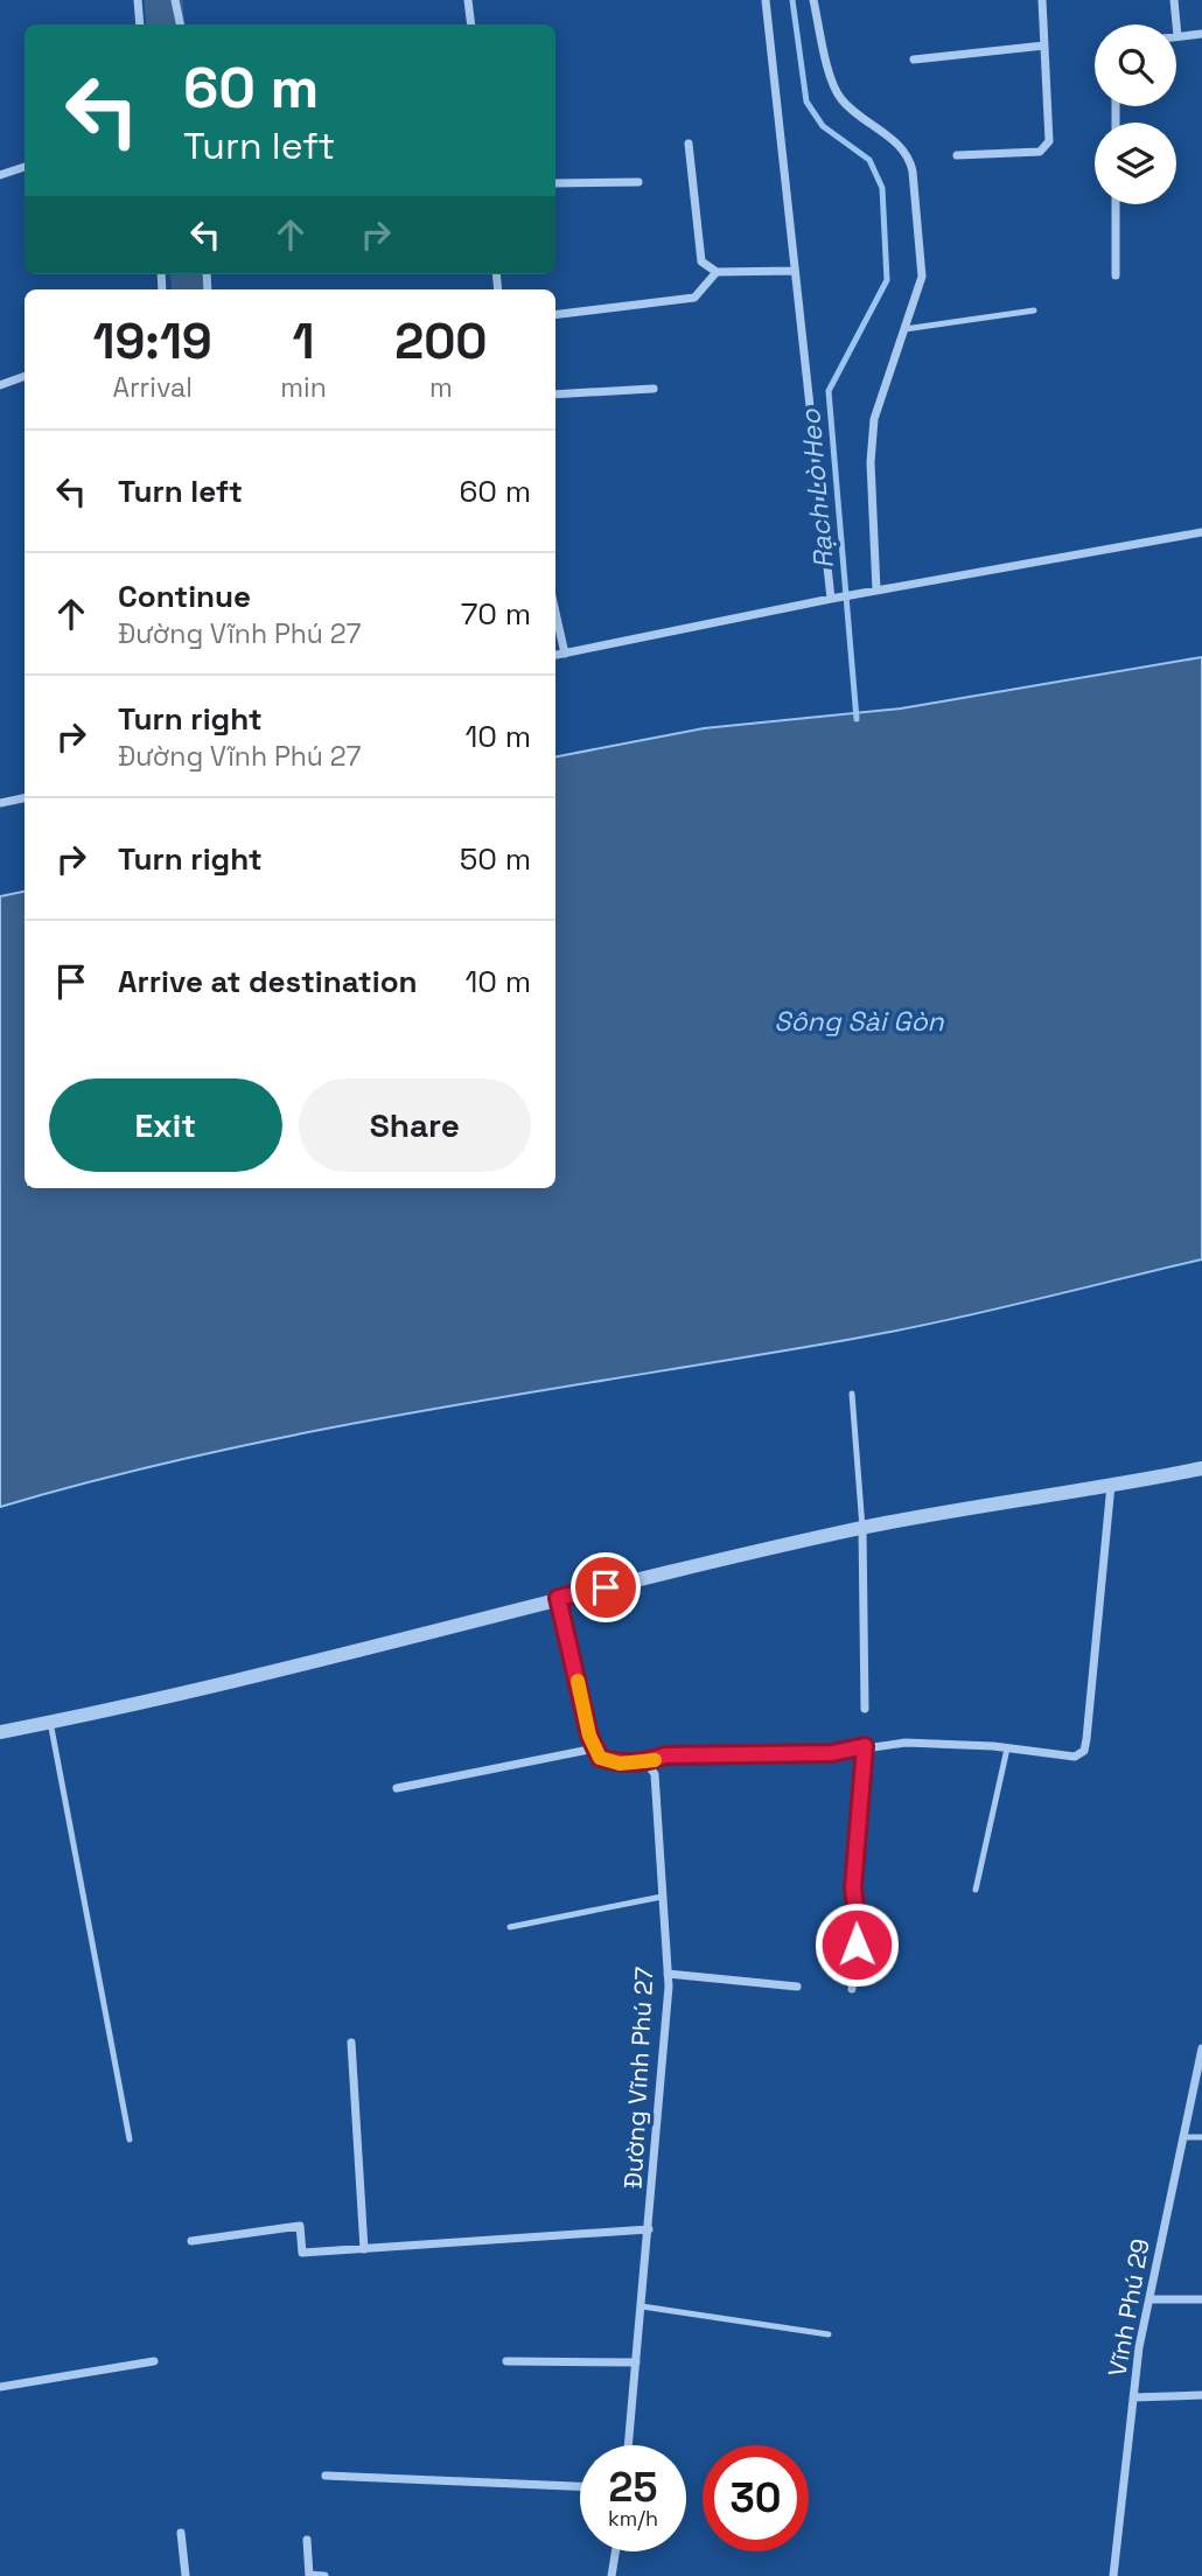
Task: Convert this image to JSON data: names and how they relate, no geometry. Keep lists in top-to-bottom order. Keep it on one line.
{"streets":{"street":["Đường Vĩnh Phú 27","Vĩnh Phú 29"]},"water":["Rạch Lò Heo","Sông Sài Gòn"],"page":{"turn":["60 m","Turn left"],"eta":["19:19","Arrival","1","min","200","m"],"list":[{"name":"Turn left","value":"60 m"},{"name":"Continue","note":"Đường Vĩnh Phú 27","value":"70 m"},{"name":"Turn right","note":"Đường Vĩnh Phú 27","value":"10 m"},{"name":"Turn right","value":"50 m"},{"name":"Arrive at destination","value":"10 m"}],"buttons":["Exit","Share"],"speed":"25 km/h","limit":"30"}}
